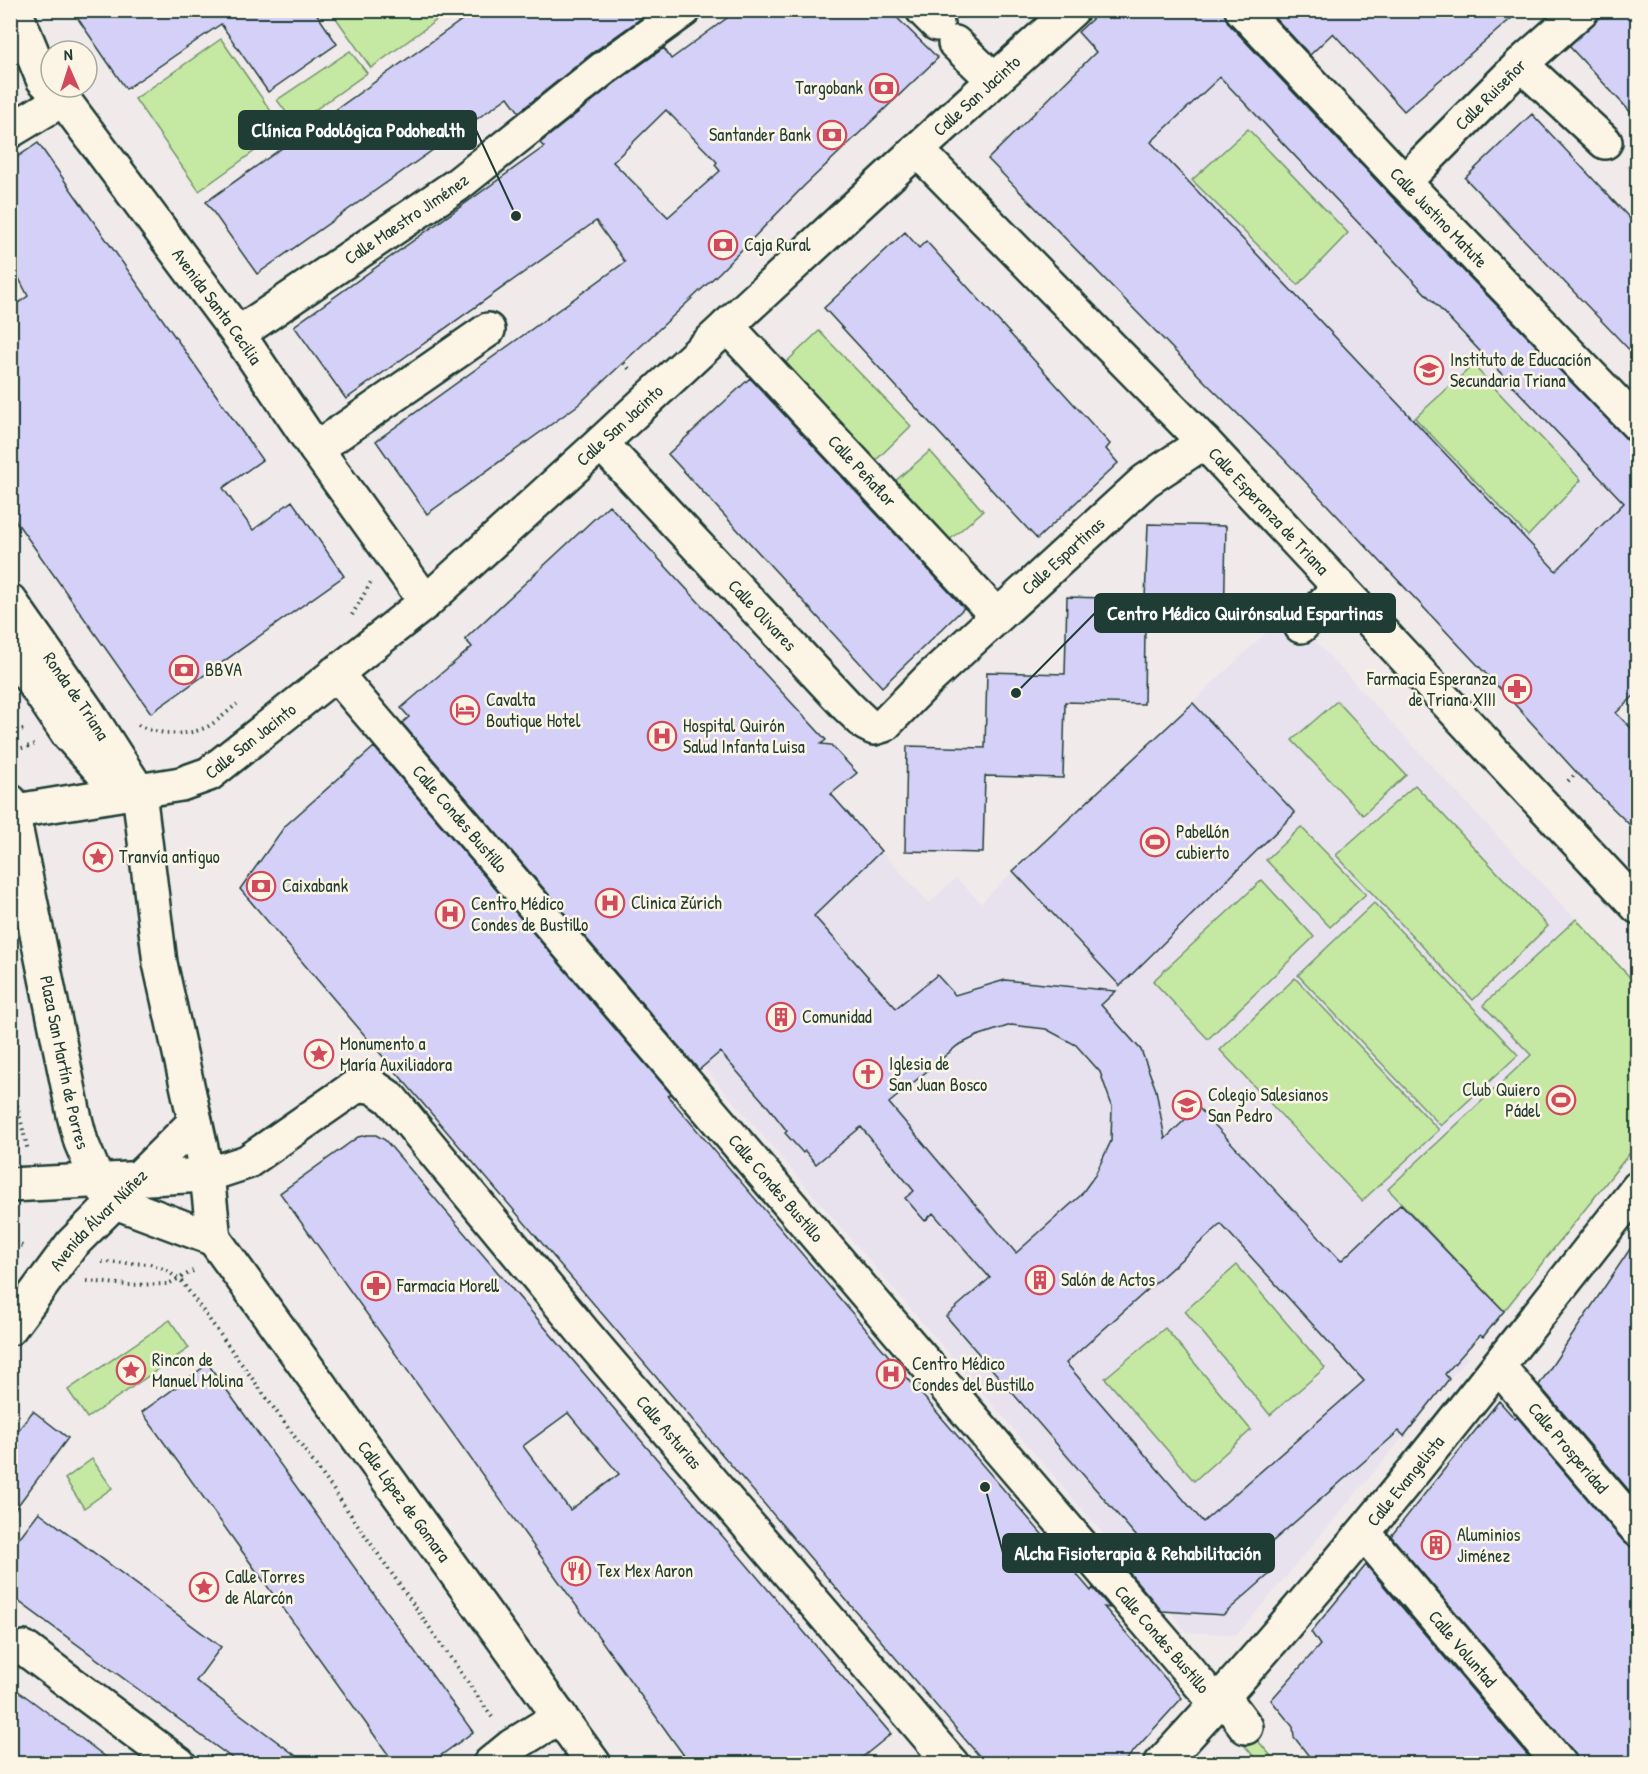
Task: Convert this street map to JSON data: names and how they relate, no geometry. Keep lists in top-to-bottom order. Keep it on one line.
{"streets":{"street":["Calle San Jacinto","Calle Ruiseñor","Calle Maestro Jiménez","Calle Justino Matute","Avenida Santa Cecilia","Calle Peñaflor","Calle Esperanza de Triana","Calle Espartinas","Calle Olivares","Ronda de Triana","Calle Condes Bustillo","Plaza San Martín de Porres","Avenida Álvar Núñez","Calle Asturias","Calle Prosperidad","Calle Evangelista","Calle López de Gomara","Calle Voluntad"]},"crossings":[["Calle San Jacinto","Avenida Santa Cecilia"],["Calle San Jacinto","Calle Peñaflor"],["Calle San Jacinto","Calle Esperanza de Triana"],["Calle San Jacinto","Calle Olivares"],["Calle San Jacinto","Ronda de Triana"],["Calle San Jacinto","Calle Condes Bustillo"],["Calle San Jacinto","Plaza San Martín de Porres"],["Calle Ruiseñor","Calle Justino Matute"],["Calle Maestro Jiménez","Avenida Santa Cecilia"],["Calle Peñaflor","Calle Espartinas"],["Calle Esperanza de Triana","Calle Espartinas"],["Calle Espartinas","Calle Olivares"],["Calle Condes Bustillo","Calle Evangelista"],["Plaza San Martín de Porres","Avenida Álvar Núñez"],["Calle Prosperidad","Calle Evangelista"],["Calle Evangelista","Calle Voluntad"]],"places":{"bank":["Targobank","Santander Bank","Caja Rural","BBVA","Caixabank"],"other":["Clínica Podológica Podohealth","Centro Médico Quirónsalud Espartinas","Alcha Fisioterapia & Rehabilitación"],"school or university":["Instituto de Educación Secundaria Triana","Colegio Salesianos San Pedro"],"pharmacy":["Farmacia Esperanza de Triana XIII","Farmacia Morell"],"hotel":["Cavalta Boutique Hotel"],"hospital":["Hospital Quirón Salud Infanta Luisa","Clinica Zúrich","Centro Médico Condes de Bustillo","Centro Médico Condes del Bustillo"],"sports":["Pabellón cubierto","Club Quiero Pádel"],"place":["Tranvía antiguo","Monumento a María Auxiliadora","Rincon de Manuel Molina","Calle Torres de Alarcón"],"building":["Comunidad","Salón de Actos","Aluminios Jiménez"],"church":["Iglesia de San Juan Bosco"],"restaurant":["Tex Mex Aaron"]},"north":"top"}
